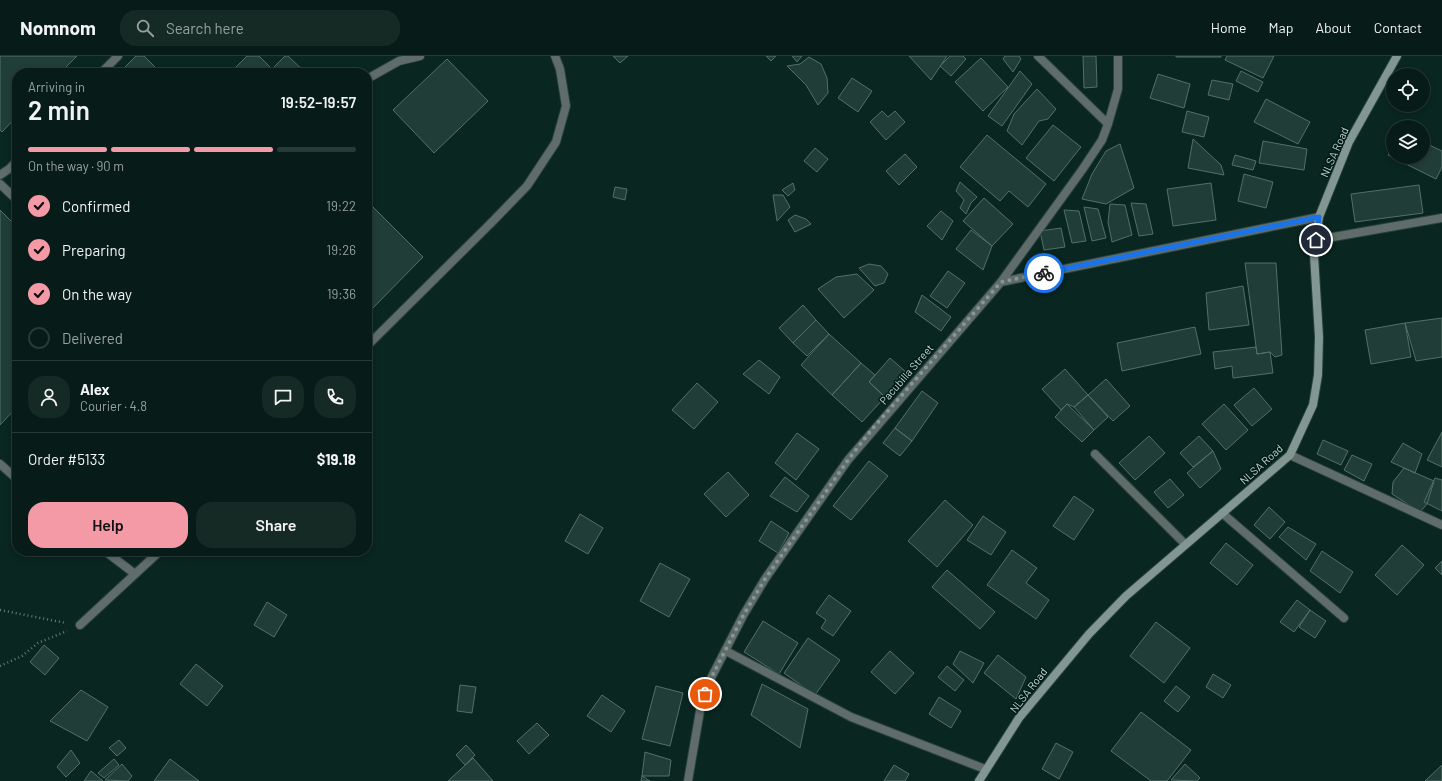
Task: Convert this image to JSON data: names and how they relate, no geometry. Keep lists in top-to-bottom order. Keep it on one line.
{"streets":{"main road":["NLSA Road"],"street":["Pacubilla Street"]},"page":{"header":"Nomnom","search":"Search here","nav":["Home","Map","About","Contact"],"heading":["2 min","Arriving in","19:52–19:57"],"panel":["Alex","Courier · 4.8","Order #5133","$19.18"],"bar":"On the way · 90 m","list":[["Confirmed","19:22"],["Preparing","19:26"],["On the way","19:36"],"Delivered"],"buttons":["Help","Share"]}}
